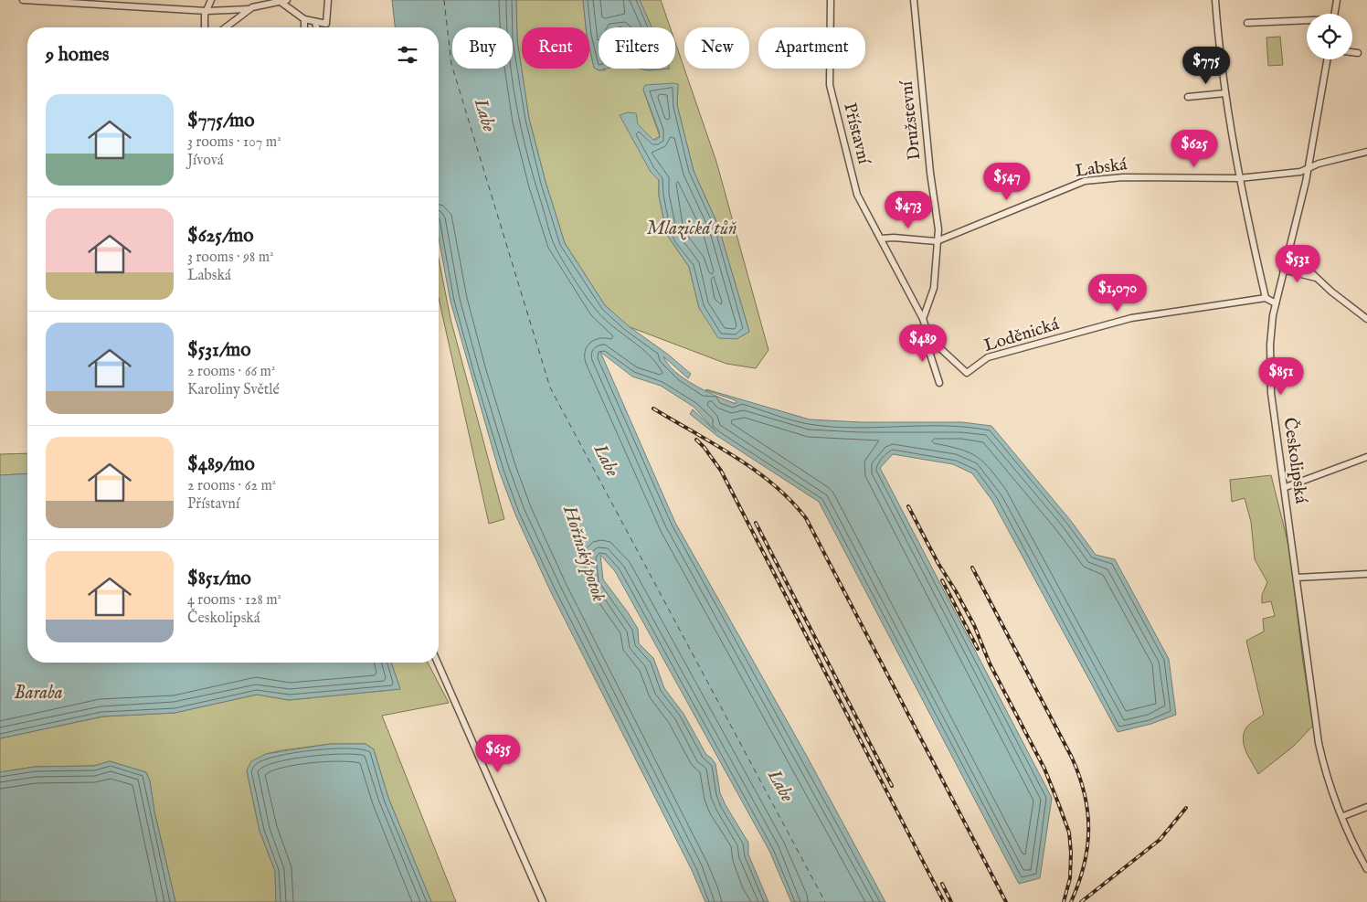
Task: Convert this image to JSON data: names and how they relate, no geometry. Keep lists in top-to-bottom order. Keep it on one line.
{"streets":{"street":["Družstevní","Přístavní","Labská","Loděnická","Českolipská"]},"crossings":[["Družstevní","Přístavní"],["Družstevní","Labská"],["Přístavní","Labská"],["Přístavní","Loděnická"],["Labská","Českolipská"]],"water":["Labe","Mlazická tůň","Hořínský potok","Baraba"],"page":{"chip":["Buy","Rent","Filters","New","Apartment"],"heading":"9 homes","price":["$775","$625","$547","$473","$531","$1,070","$489","$851","$635"],"list":[{"name":"$775/mo","note":"3 rooms · 107 m² · Jívová"},{"name":"$625/mo","note":"3 rooms · 98 m² · Labská"},{"name":"$531/mo","note":"2 rooms · 66 m² · Karoliny Světlé"},{"name":"$489/mo","note":"2 rooms · 62 m² · Přístavní"},{"name":"$851/mo","note":"4 rooms · 128 m² · Českolipská"}]}}
